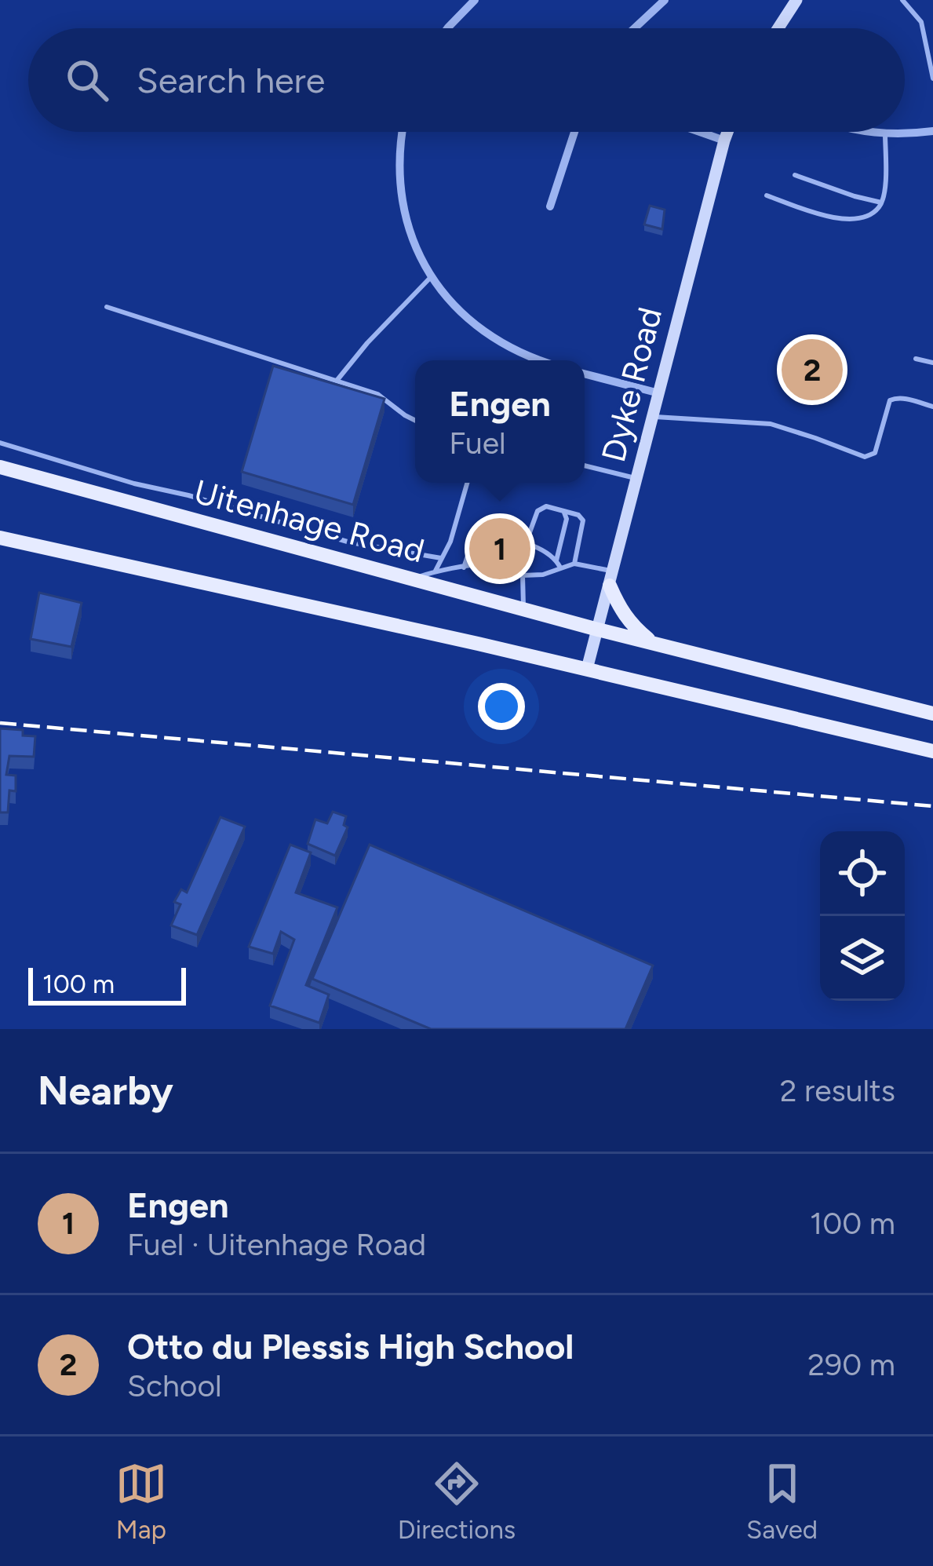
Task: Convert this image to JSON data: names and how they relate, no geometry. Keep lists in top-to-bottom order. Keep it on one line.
{"streets":{"main road":["Uitenhage Road"],"street":["Dyke Road"]},"crossings":[["Dyke Road","Uitenhage Road"]],"scale_bar":"100 m","page":{"search":"Search here","pins":["2","1"],"popup":["Engen","Fuel"],"scale":"100 m","heading":["Nearby","2 results"],"list":[{"mark":"1","name":"Engen","note":"Fuel · Uitenhage Road","value":"100 m"},{"mark":"2","name":"Otto du Plessis High School","note":"School","value":"290 m"}],"nav":["Map","Directions","Saved"]}}
